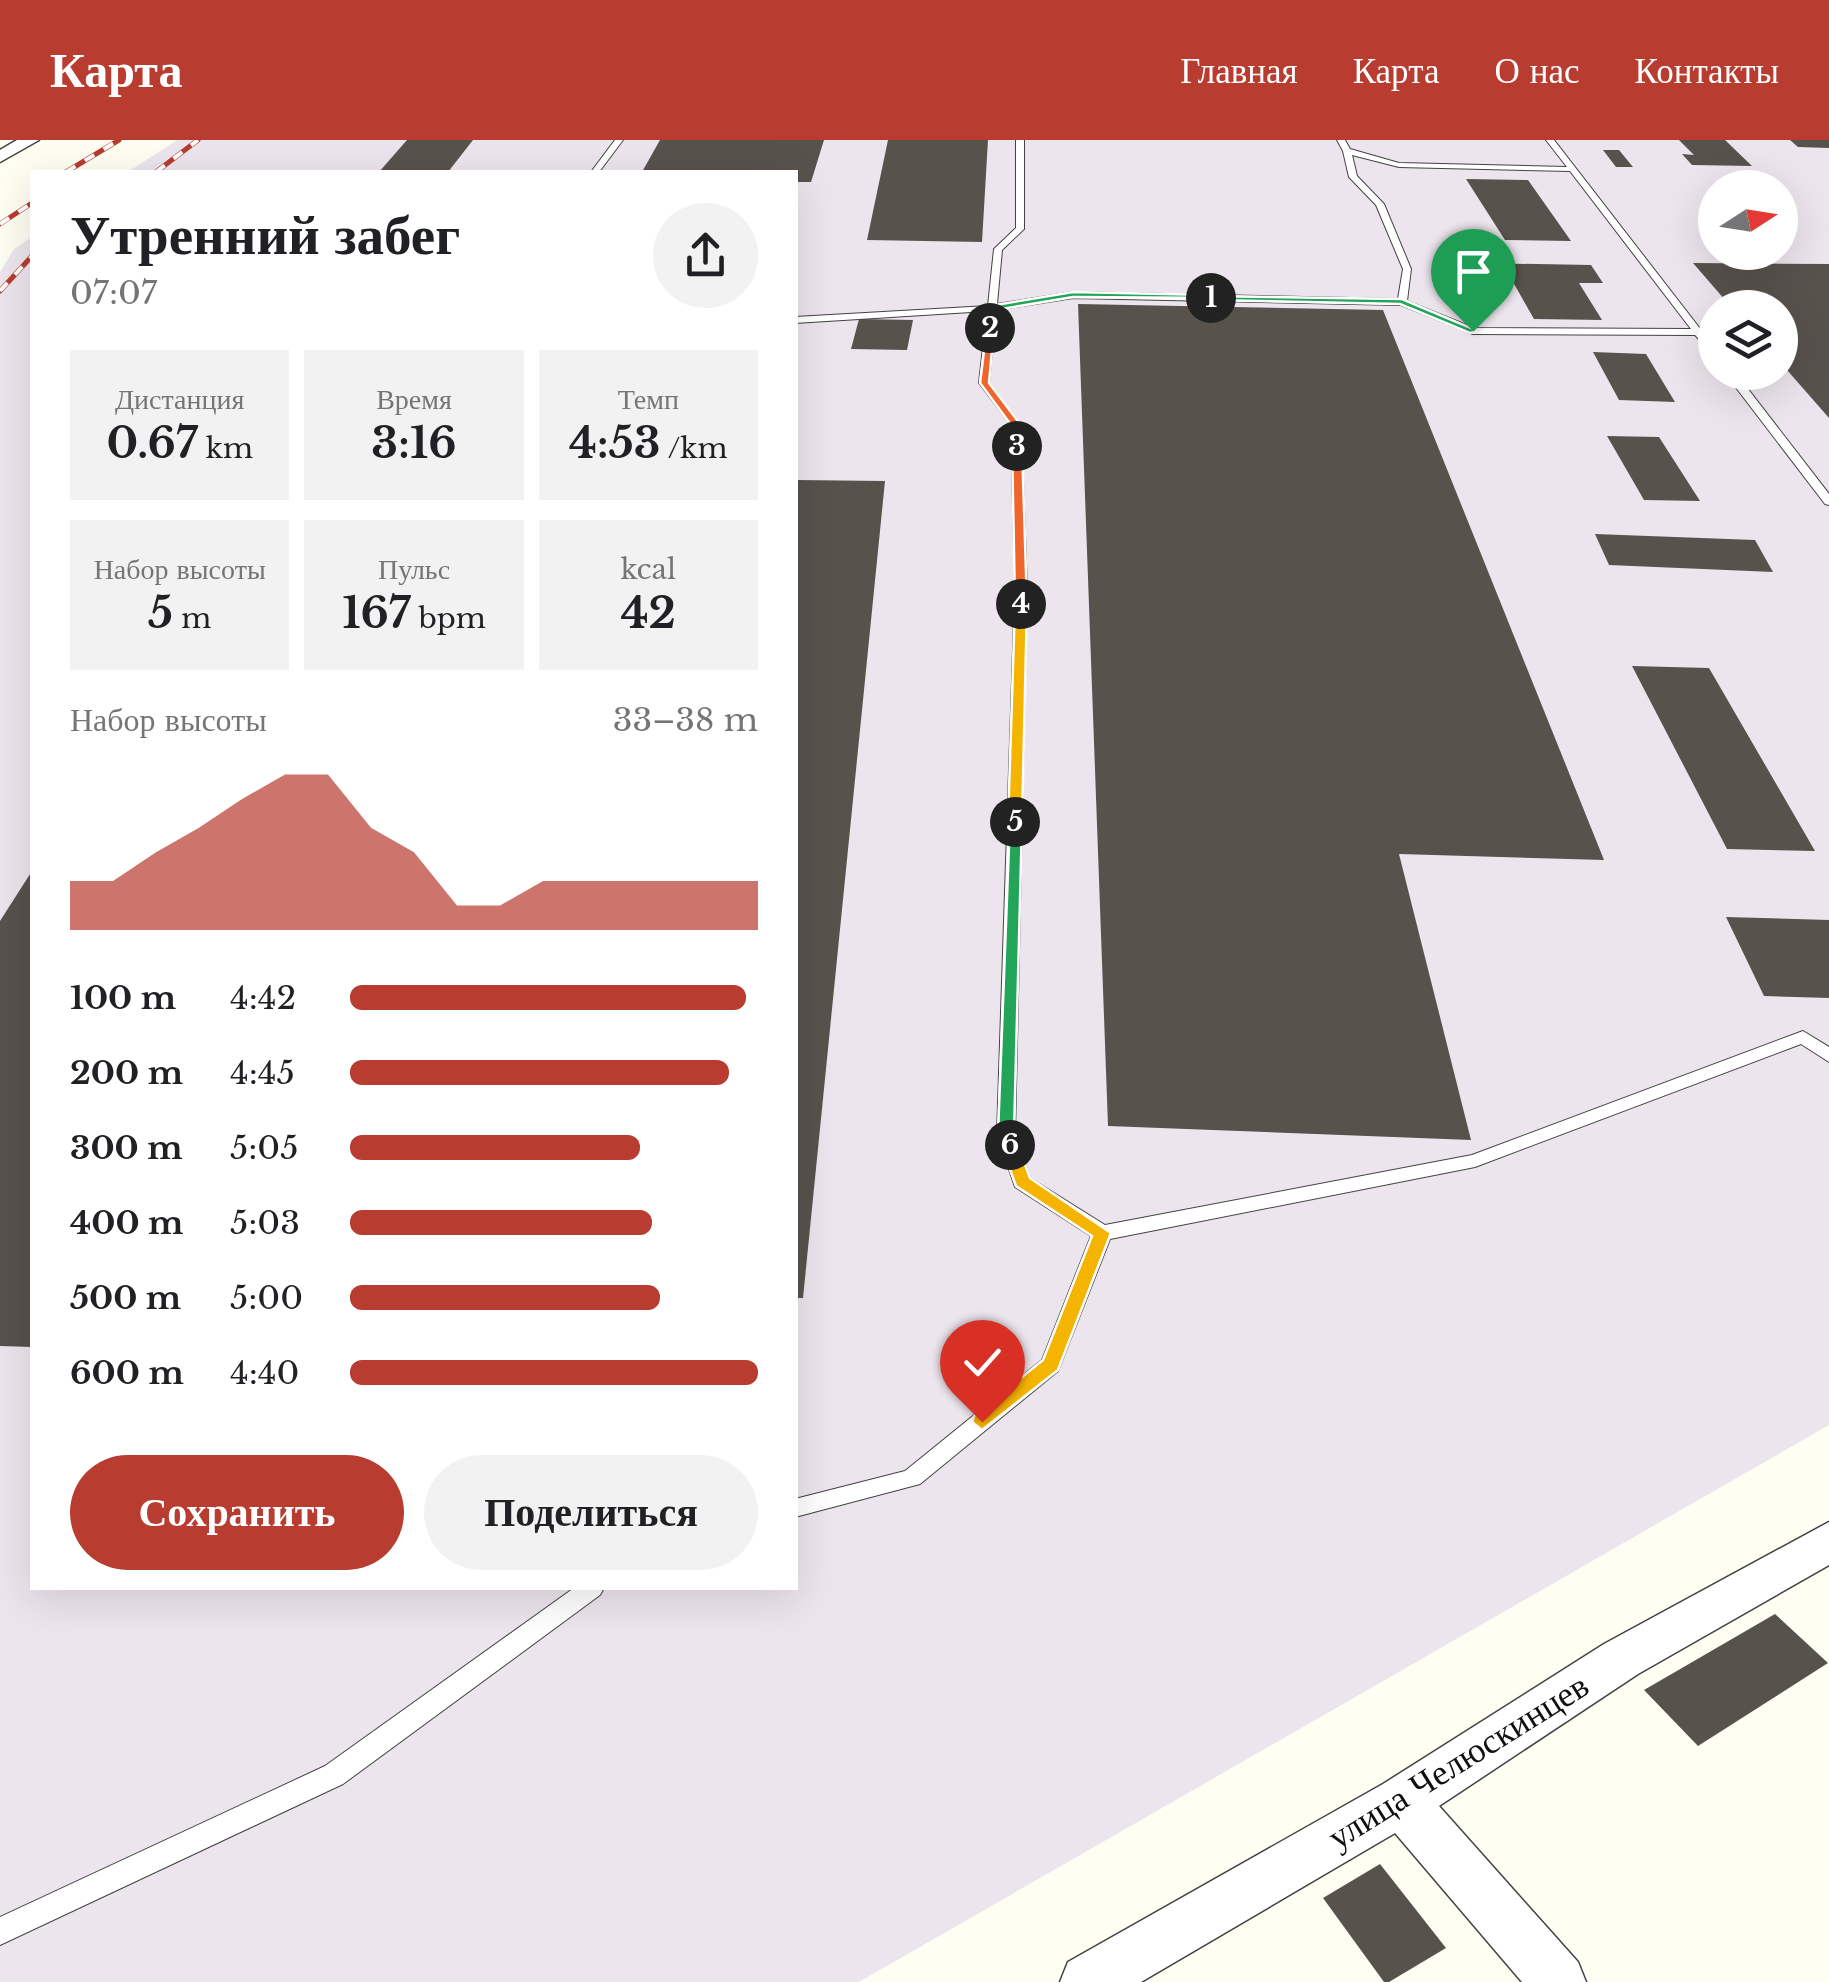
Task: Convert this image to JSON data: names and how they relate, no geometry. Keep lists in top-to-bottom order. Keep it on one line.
{"streets":{"street":["улица Челюскинцев"]},"north":"right","page":{"header":"Карта","nav":["Главная","Карта","О нас","Контакты"],"heading":["Утренний забег","07:07"],"pins":["1","2","3","4","5","6"],"stats":[["Дистанция","0.67 km"],["Время","3:16"],["Темп","4:53 /km"],["Набор высоты","5 m"],["Пульс","167 bpm"],["kcal","42"]],"chart":["Набор высоты","33–38 m"],"list":[{"name":"100 m","note":"4:42"},{"name":"200 m","note":"4:45"},{"name":"300 m","note":"5:05"},{"name":"400 m","note":"5:03"},{"name":"500 m","note":"5:00"},{"name":"600 m","note":"4:40"}],"buttons":["Сохранить","Поделиться"]}}
